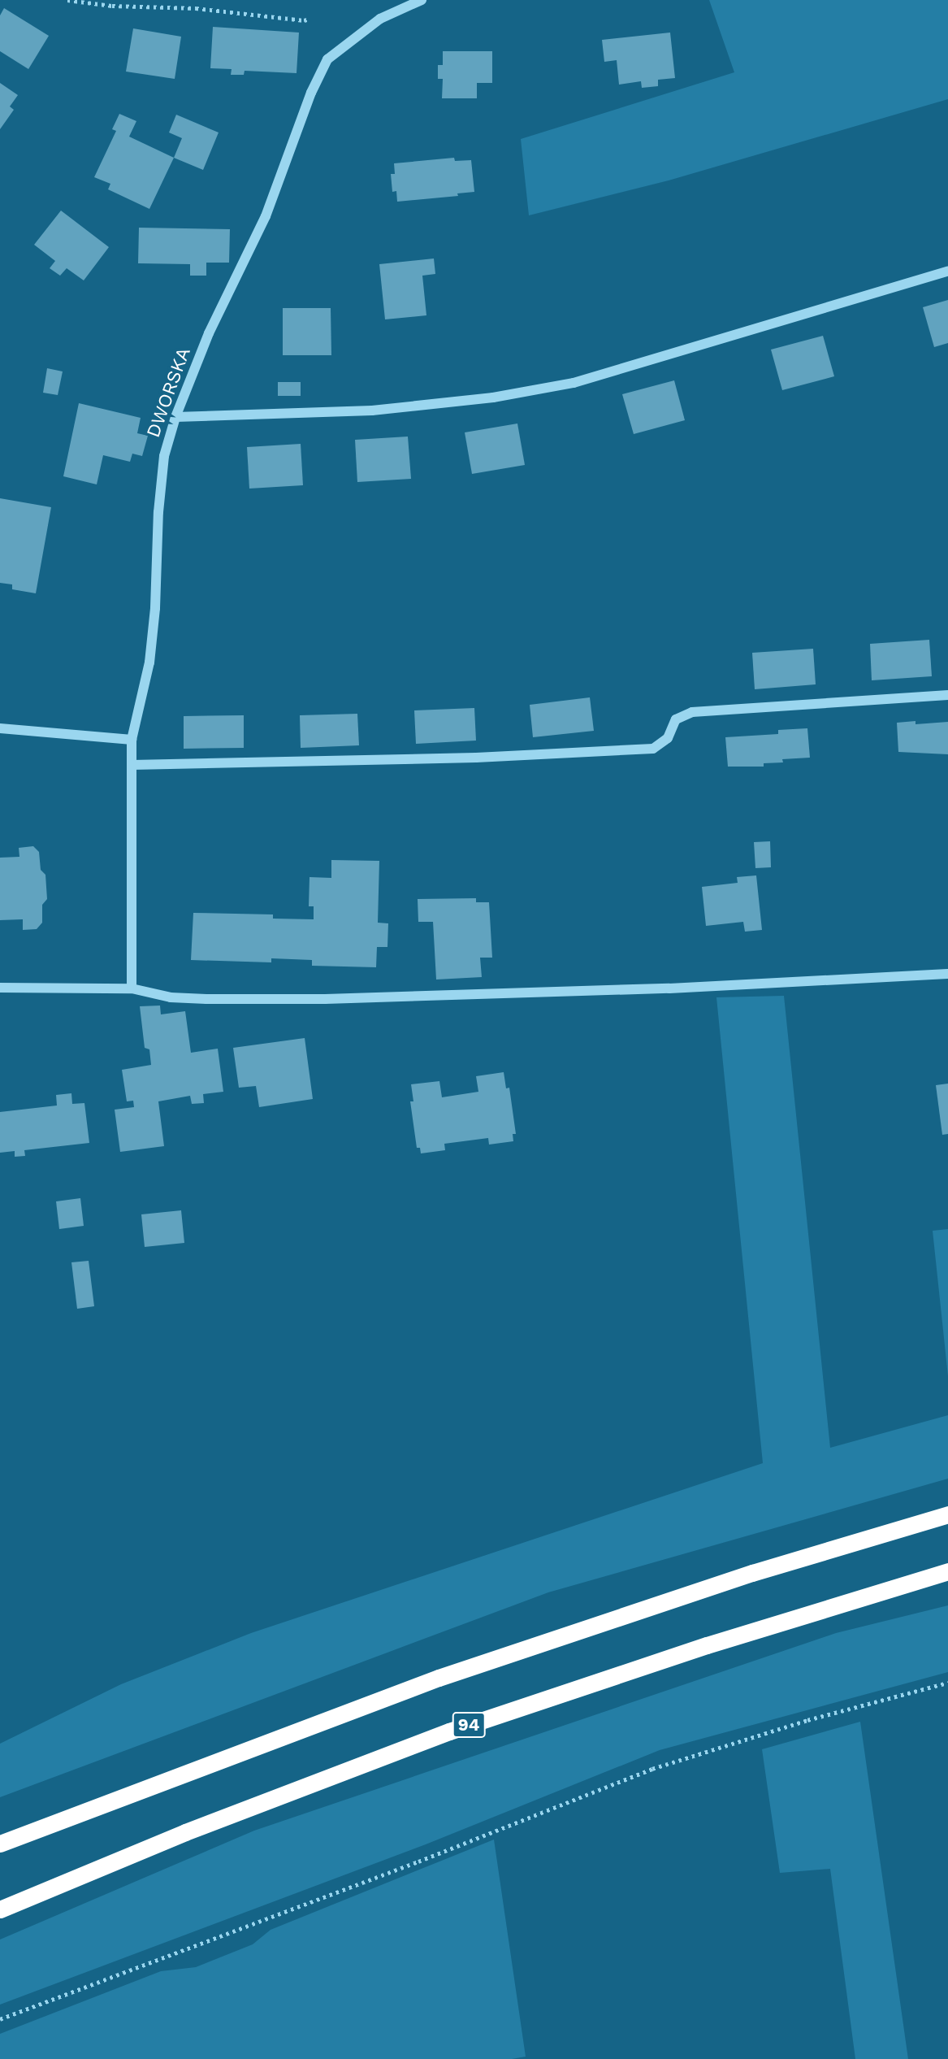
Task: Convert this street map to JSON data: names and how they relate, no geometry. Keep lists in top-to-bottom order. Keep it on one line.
{"streets":{"highway":["94"],"street":["DWORSKA"]}}
